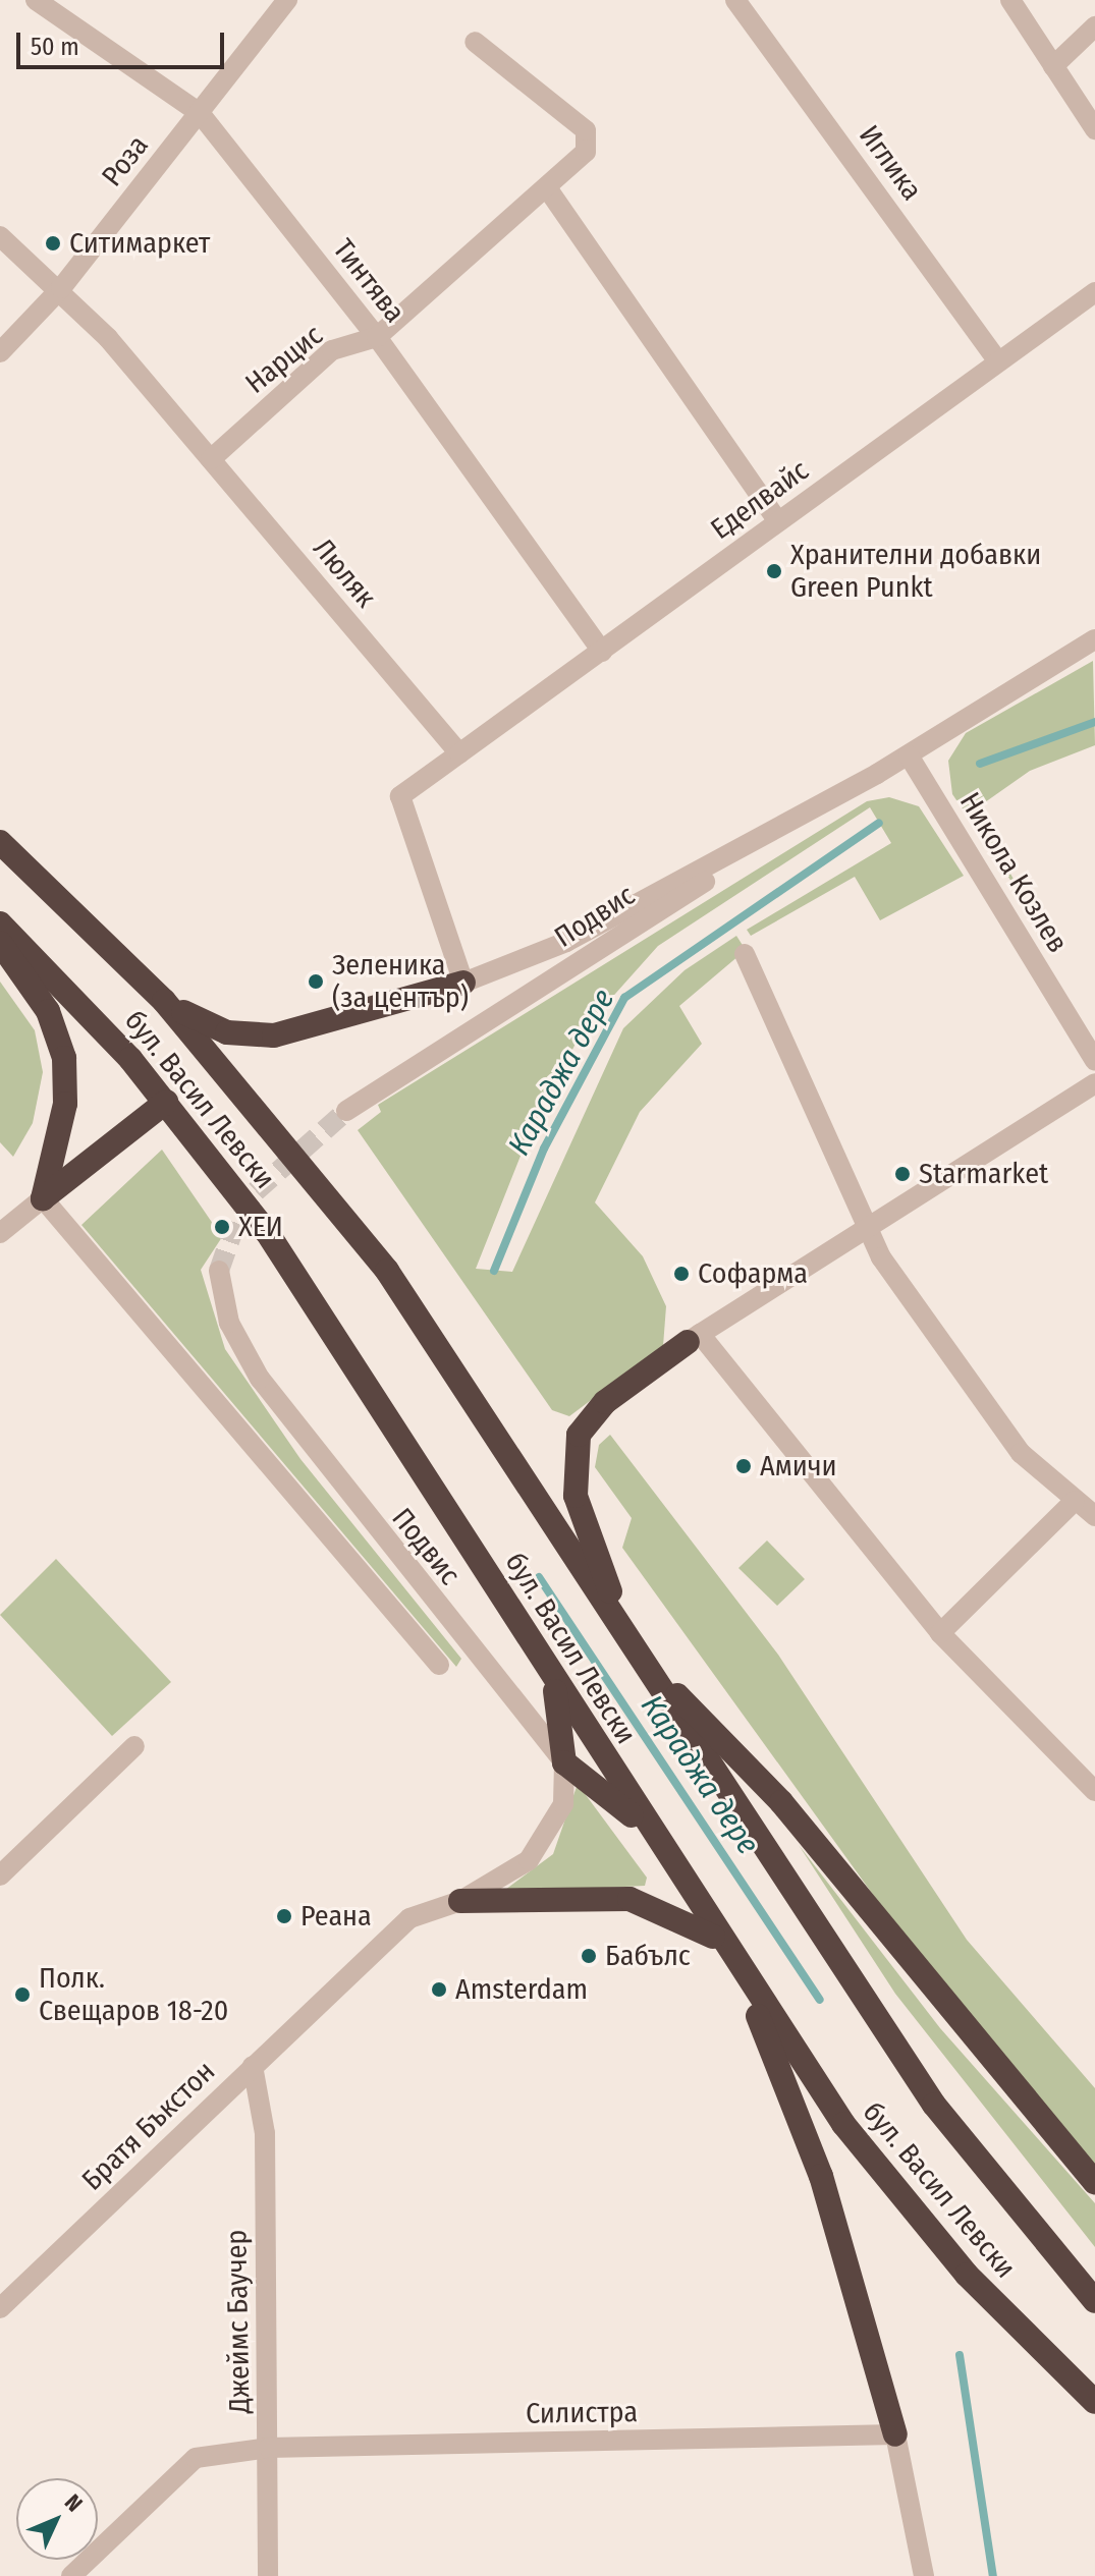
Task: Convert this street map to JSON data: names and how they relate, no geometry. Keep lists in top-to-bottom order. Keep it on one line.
{"streets":{"highway":["бул. Васил Левски"],"street":["Роза","Иглика","Тинтява","Нарцис","Еделвайс","Люляк","Никола Козлев","Подвис","Братя Бъкстон","Джеймс Баучер","Силистра"]},"crossings":[["Роза","Тинтява"],["Роза","Люляк"],["Иглика","Еделвайс"],["Тинтява","Нарцис"],["Тинтява","Еделвайс"],["Нарцис","Люляк"],["Еделвайс","Люляк"],["Никола Козлев","Подвис"],["Подвис","Братя Бъкстон"],["Братя Бъкстон","Джеймс Баучер"],["Джеймс Баучер","Силистра"]],"water":["Караджа дере"],"places":["Ситимаркет","Хранителни добавки Green Punkt","Зеленика (за център)","Starmarket","ХЕИ","Софарма","Амичи","Реана","Бабълс","Amsterdam","Полк. Свещаров 18-20"],"scale_bar":"50 m","north":"top right"}
